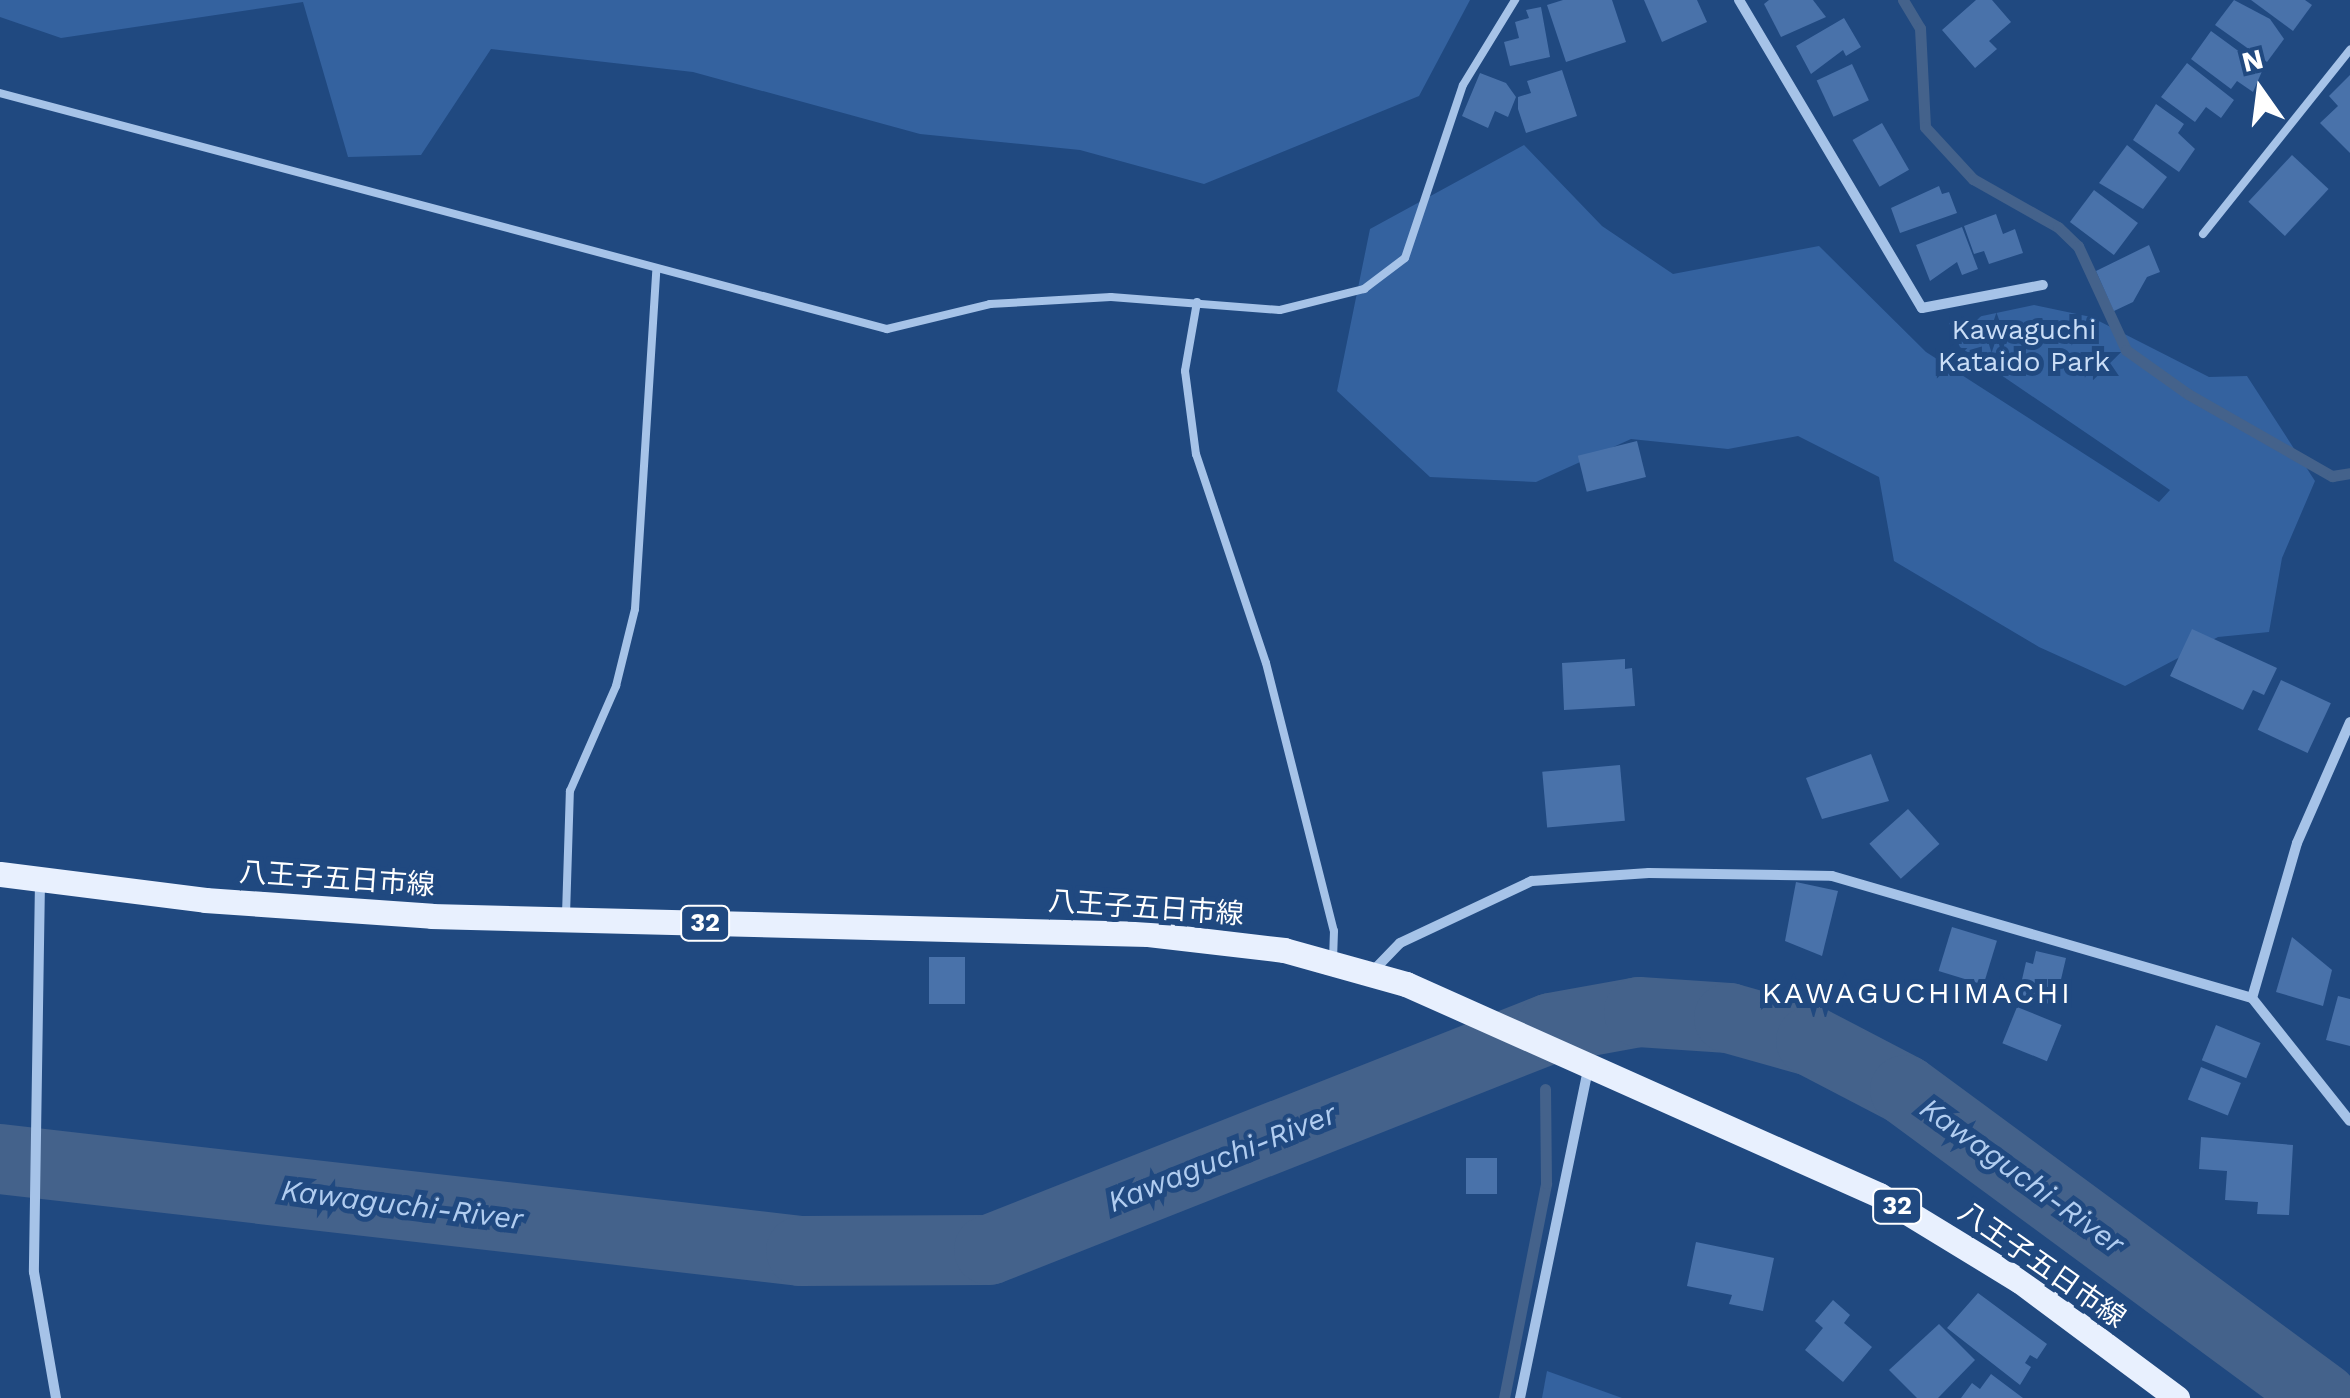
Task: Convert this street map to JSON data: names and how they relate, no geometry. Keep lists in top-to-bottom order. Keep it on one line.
{"streets":{"main road":["八王子五日市線","32"]},"districts":["KAWAGUCHIMACHI"],"water":["Kawaguchi-River"],"parks":["Kawaguchi Kataido Park"],"north":"top"}
